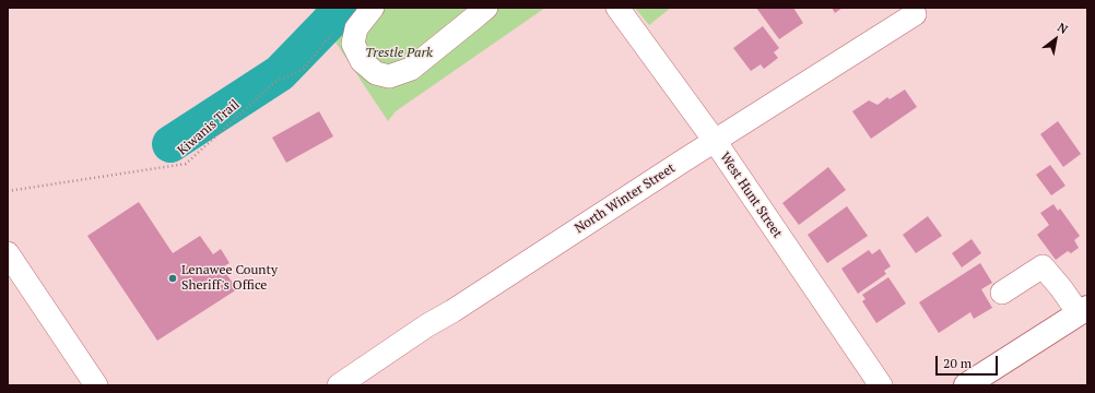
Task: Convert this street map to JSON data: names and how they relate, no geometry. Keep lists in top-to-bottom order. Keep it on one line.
{"streets":{"street":["West Hunt Street","North Winter Street"],"path":["Kiwanis Trail"]},"crossings":[["West Hunt Street","North Winter Street"]],"parks":["Trestle Park"],"places":["Lenawee County Sheriff's Office"],"scale_bar":"20 m","north":"top right"}
